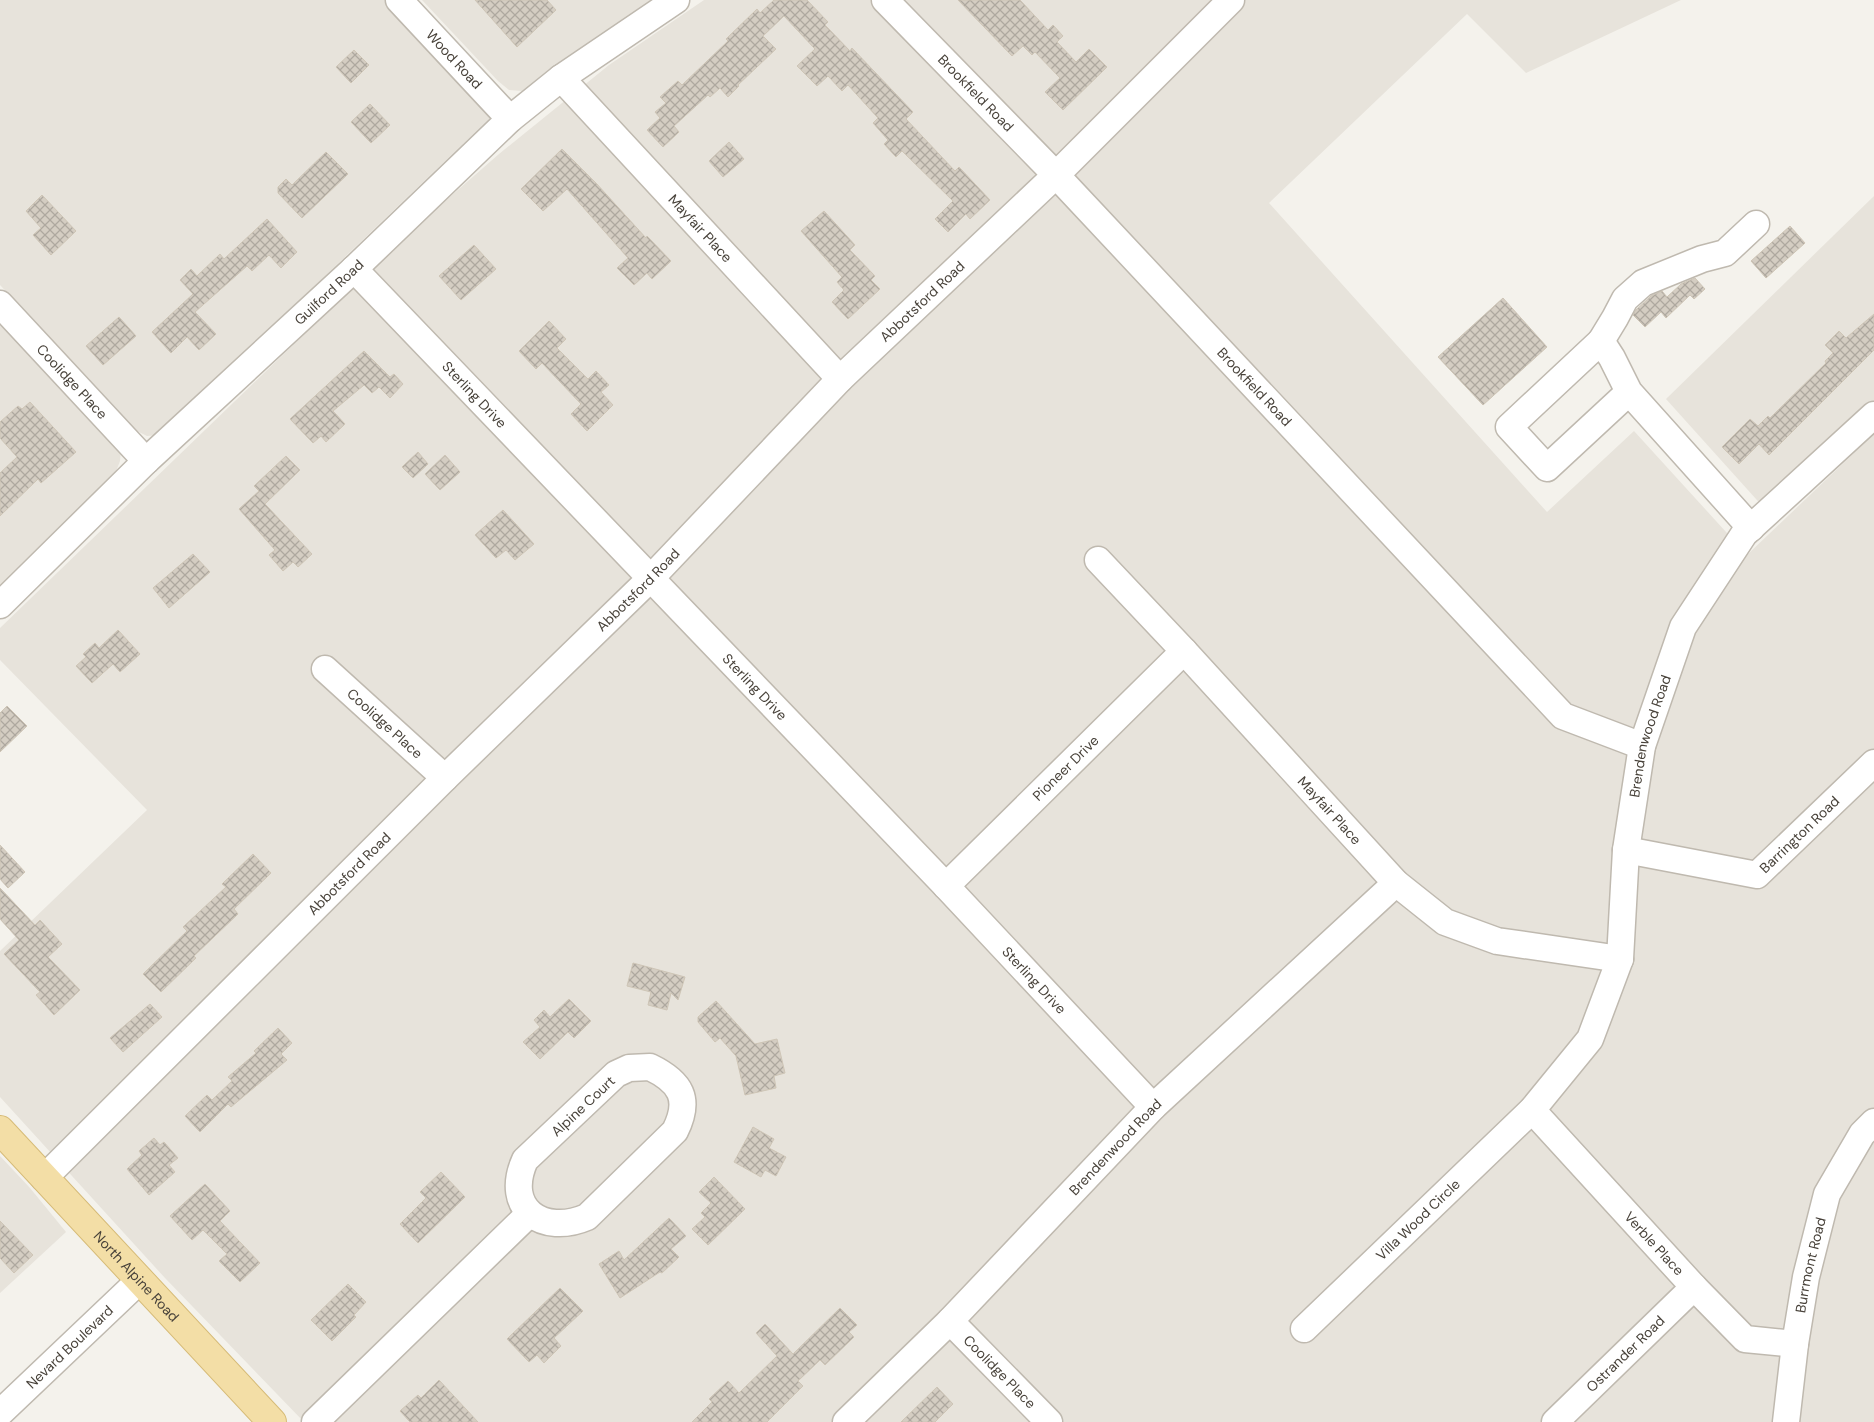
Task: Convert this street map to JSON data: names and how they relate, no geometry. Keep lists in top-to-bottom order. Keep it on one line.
{"streets":{"main road":["North Alpine Road"],"street":["Wood Road","Brookfield Road","Mayfair Place","Guilford Road","Abbotsford Road","Coolidge Place","Sterling Drive","Brendenwood Road","Pioneer Drive","Barrington Road","Alpine Court","Villa Wood Circle","Verble Place","Burrmont Road","Nevard Boulevard","Ostrander Road"]},"crossings":[["Wood Road","Guilford Road"],["Brookfield Road","Abbotsford Road"],["Brookfield Road","Brendenwood Road"],["Mayfair Place","Guilford Road"],["Mayfair Place","Abbotsford Road"],["Mayfair Place","Brendenwood Road"],["Mayfair Place","Pioneer Drive"],["Guilford Road","Coolidge Place"],["Guilford Road","Sterling Drive"],["Abbotsford Road","Coolidge Place"],["Abbotsford Road","Sterling Drive"],["Abbotsford Road","North Alpine Road"],["Coolidge Place","Brendenwood Road"],["Sterling Drive","Brendenwood Road"],["Sterling Drive","Pioneer Drive"],["Brendenwood Road","Barrington Road"],["Brendenwood Road","Villa Wood Circle"],["Brendenwood Road","Verble Place"],["Villa Wood Circle","Verble Place"],["Verble Place","Burrmont Road"],["Verble Place","Ostrander Road"],["North Alpine Road","Nevard Boulevard"]]}
